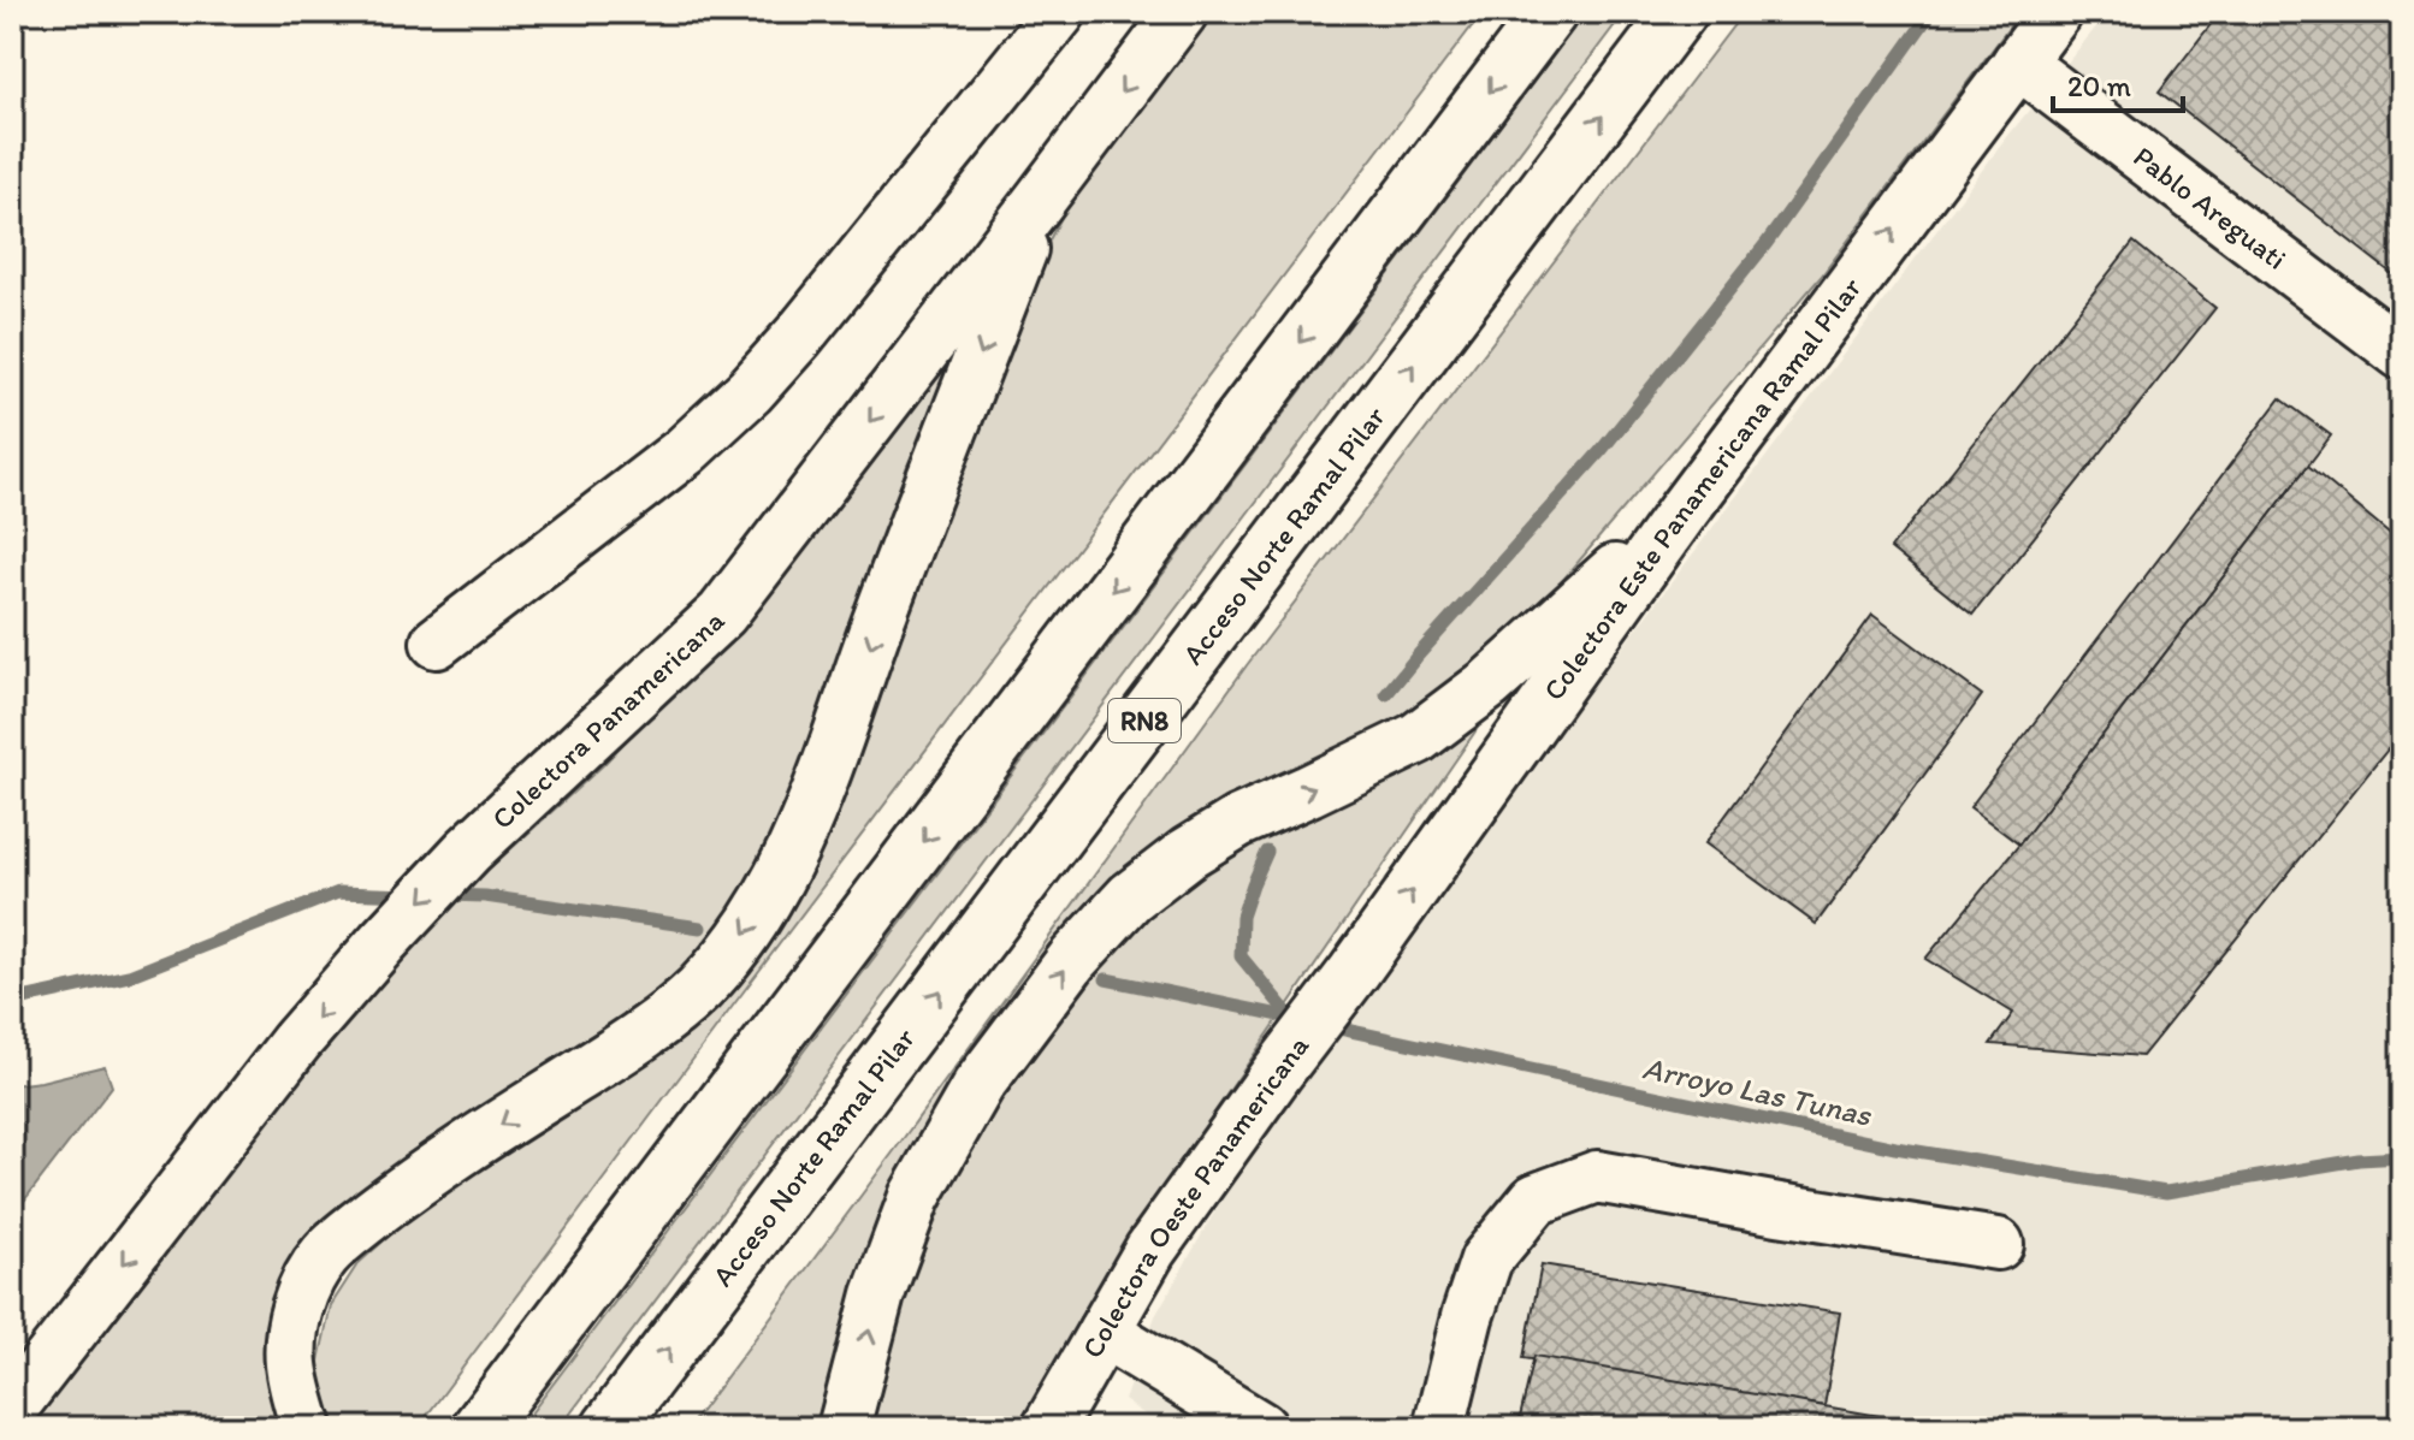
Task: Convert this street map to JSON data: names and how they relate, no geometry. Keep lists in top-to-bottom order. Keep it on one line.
{"streets":{"highway":["Acceso Norte Ramal Pilar","RN8"],"street":["Pablo Areguati","Colectora Este Panamericana Ramal Pilar","Colectora Panamericana","Colectora Oeste Panamericana"]},"crossings":[["Pablo Areguati","Colectora Este Panamericana Ramal Pilar"],["Colectora Este Panamericana Ramal Pilar","Colectora Oeste Panamericana"]],"water":["Arroyo Las Tunas"],"scale_bar":"20 m"}
